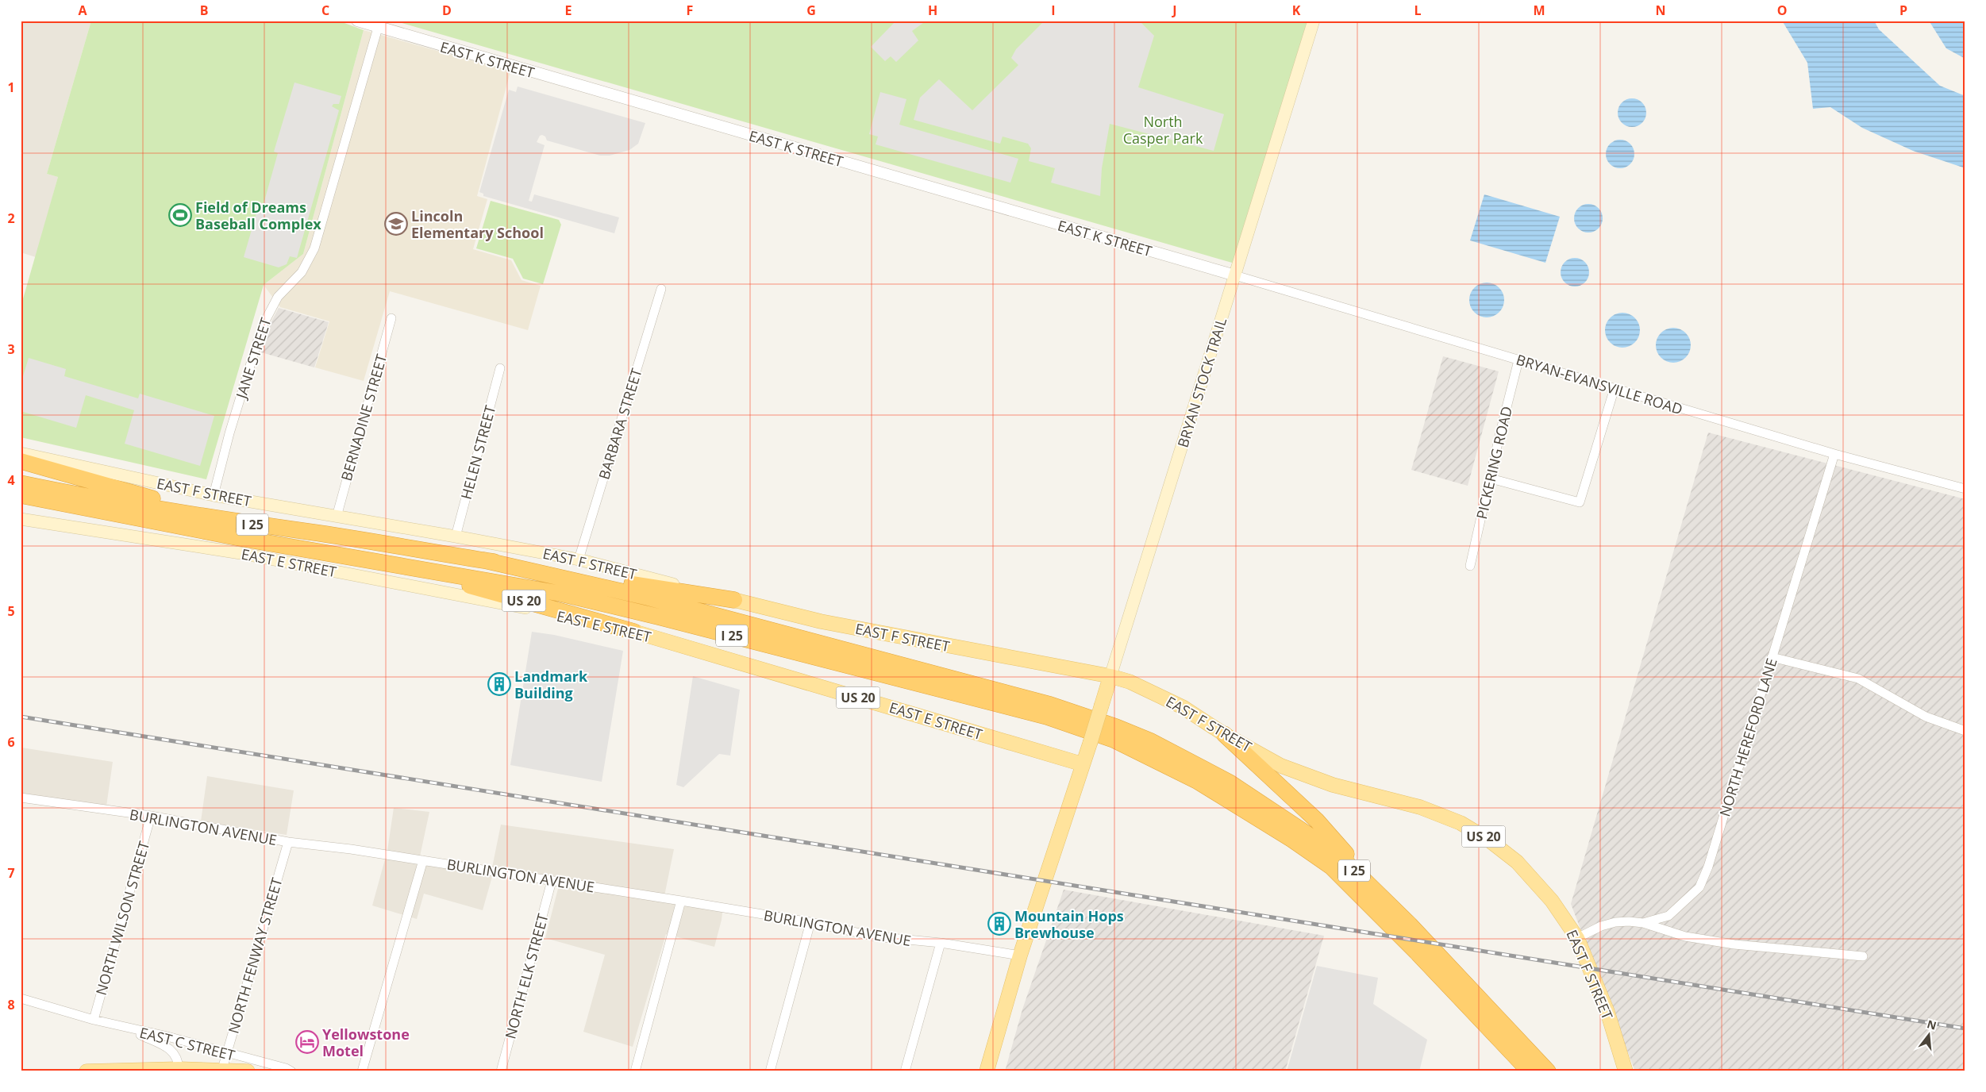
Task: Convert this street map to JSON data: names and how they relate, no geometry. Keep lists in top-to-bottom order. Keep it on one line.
{"streets":{"highway":["I 25","US 20"],"main road":["BRYAN STOCK TRAIL","EAST F STREET","EAST E STREET"],"street":["EAST K STREET","JANE STREET","BRYAN-EVANSVILLE ROAD","BERNADINE STREET","BARBARA STREET","HELEN STREET","PICKERING ROAD","NORTH HEREFORD LANE","BURLINGTON AVENUE","NORTH WILSON STREET","NORTH FENWAY STREET","NORTH ELK STREET","EAST C STREET"]},"crossings":[["EAST K STREET","JANE STREET"],["EAST K STREET","BRYAN STOCK TRAIL"],["EAST K STREET","BRYAN-EVANSVILLE ROAD"],["JANE STREET","EAST F STREET"],["BRYAN STOCK TRAIL","BRYAN-EVANSVILLE ROAD"],["BRYAN STOCK TRAIL","EAST F STREET"],["BRYAN STOCK TRAIL","EAST E STREET"],["BRYAN STOCK TRAIL","BURLINGTON AVENUE"],["BRYAN-EVANSVILLE ROAD","PICKERING ROAD"],["BRYAN-EVANSVILLE ROAD","NORTH HEREFORD LANE"],["BERNADINE STREET","EAST F STREET"],["BARBARA STREET","EAST F STREET"],["HELEN STREET","EAST F STREET"],["EAST F STREET","US 20"],["EAST F STREET","NORTH HEREFORD LANE"],["I 25","US 20"],["EAST E STREET","US 20"],["BURLINGTON AVENUE","NORTH WILSON STREET"],["BURLINGTON AVENUE","NORTH FENWAY STREET"],["BURLINGTON AVENUE","NORTH ELK STREET"],["NORTH WILSON STREET","EAST C STREET"],["NORTH FENWAY STREET","EAST C STREET"]],"parks":["North Casper Park"],"places":{"sports":["Field of Dreams Baseball Complex"],"school or university":["Lincoln Elementary School"],"building":["Landmark Building","Mountain Hops Brewhouse"],"hotel":["Yellowstone Motel"]},"north":"top","grid":{"columns":["A","B","C","D","E","F","G","H","I","J","K","L","M","N","O","P"],"rows":["1","2","3","4","5","6","7","8"]}}
